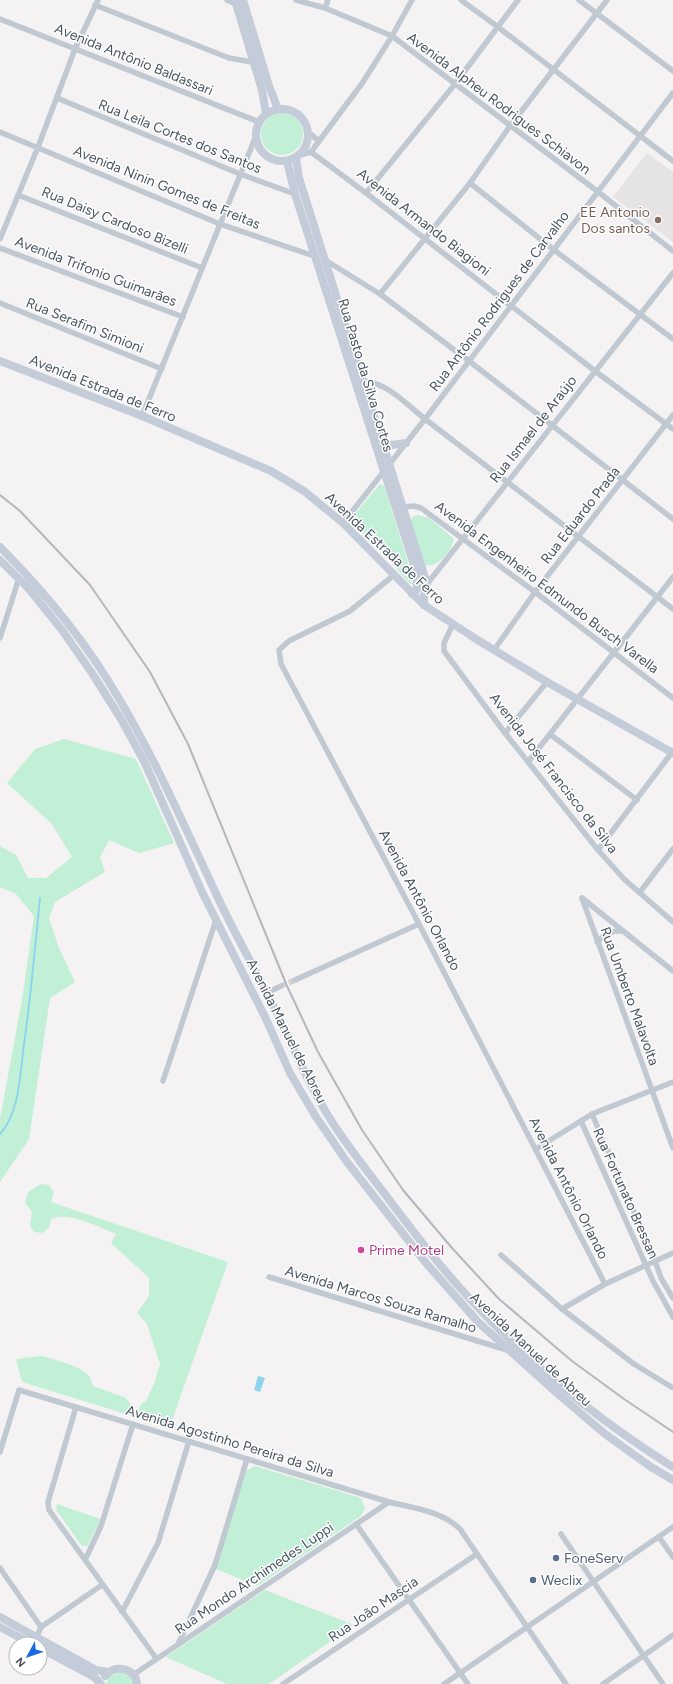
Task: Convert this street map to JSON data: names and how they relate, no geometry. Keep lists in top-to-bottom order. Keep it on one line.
{"streets":{"street":["Avenida Antônio Baldassari","Avenida Alpheu Rodrigues Schiavon","Rua Leila Cortes dos Santos","Avenida Ninin Gomes de Freitas","Rua Daisy Cardoso Bizelli","Avenida Armando Biagioni","Avenida Trifonio Guimarães","Rua Antônio Rodrigues de Carvalho","Rua Serafim Simioni","Rua Pasto da Silva Cortes","Avenida Estrada de Ferro","Rua Ismael de Araújo","Rua Eduardo Prada","Avenida Engenheiro Edmundo Busch Varella","Avenida José Francisco da Silva","Avenida Antônio Orlando","Rua Umberto Malavolta","Avenida Manuel de Abreu","Rua Fortunato Bressan","Avenida Marcos Souza Ramalho","Avenida Agostinho Pereira da Silva","Rua Mondo Archimedes Luppi","Rua João Mascia"]},"crossings":[["Avenida Antônio Baldassari","Rua Pasto da Silva Cortes"],["Avenida Alpheu Rodrigues Schiavon","Rua Antônio Rodrigues de Carvalho"],["Rua Leila Cortes dos Santos","Rua Pasto da Silva Cortes"],["Avenida Ninin Gomes de Freitas","Rua Antônio Rodrigues de Carvalho"],["Avenida Ninin Gomes de Freitas","Rua Pasto da Silva Cortes"],["Avenida Ninin Gomes de Freitas","Rua Ismael de Araújo"],["Avenida Ninin Gomes de Freitas","Rua Eduardo Prada"],["Avenida Armando Biagioni","Rua Antônio Rodrigues de Carvalho"],["Avenida Armando Biagioni","Rua Ismael de Araújo"],["Avenida Armando Biagioni","Rua Eduardo Prada"],["Rua Antônio Rodrigues de Carvalho","Rua Pasto da Silva Cortes"],["Rua Antônio Rodrigues de Carvalho","Avenida Estrada de Ferro"],["Rua Pasto da Silva Cortes","Avenida Estrada de Ferro"],["Rua Pasto da Silva Cortes","Rua Ismael de Araújo"],["Rua Pasto da Silva Cortes","Avenida Engenheiro Edmundo Busch Varella"],["Avenida Estrada de Ferro","Rua Eduardo Prada"],["Avenida Estrada de Ferro","Avenida José Francisco da Silva"],["Avenida Estrada de Ferro","Avenida Antônio Orlando"],["Rua Ismael de Araújo","Avenida Engenheiro Edmundo Busch Varella"],["Rua Eduardo Prada","Avenida Engenheiro Edmundo Busch Varella"],["Avenida Manuel de Abreu","Avenida Marcos Souza Ramalho"],["Avenida Agostinho Pereira da Silva","Rua Mondo Archimedes Luppi"],["Avenida Agostinho Pereira da Silva","Rua João Mascia"]],"places":["EE Antonio Dos santos","Prime Motel","FoneServ","Weclix"],"north":"bottom left"}
